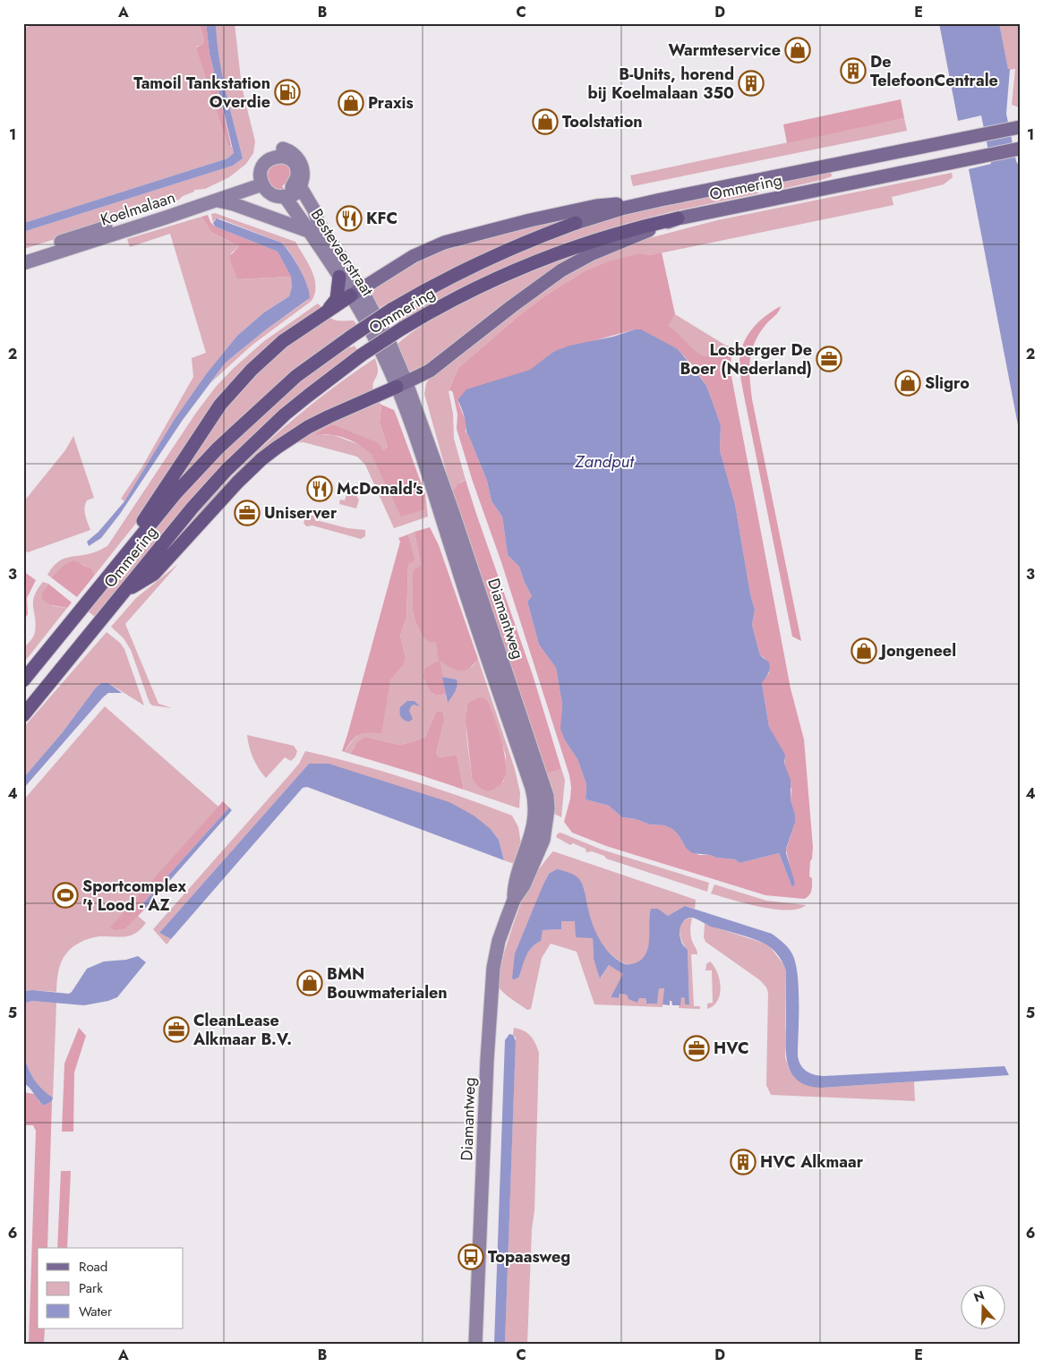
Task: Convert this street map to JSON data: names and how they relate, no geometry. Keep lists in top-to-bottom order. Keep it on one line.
{"streets":{"highway":["Ommering"],"street":["Koelmalaan","Bestevaerstraat","Diamantweg"]},"crossings":[["Koelmalaan","Bestevaerstraat"],["Bestevaerstraat","Diamantweg"]],"water":["Zandput"],"places":{"shop":["Warmteservice","Praxis","Toolstation","Sligro","Jongeneel","BMN Bouwmaterialen"],"building":["De TelefoonCentrale","B-Units, horend bij Koelmalaan 350","HVC Alkmaar"],"fuel station":["Tamoil Tankstation Overdie"],"restaurant":["KFC","McDonald's"],"office":["Losberger De Boer (Nederland)","Uniserver","CleanLease Alkmaar B.V.","HVC"],"sports":["Sportcomplex 't Lood - AZ"],"bus stop":["Topaasweg"]},"legend":["Road","Park","Water"],"north":"top","grid":{"columns":["A","B","C","D","E"],"rows":["1","2","3","4","5","6"]}}
